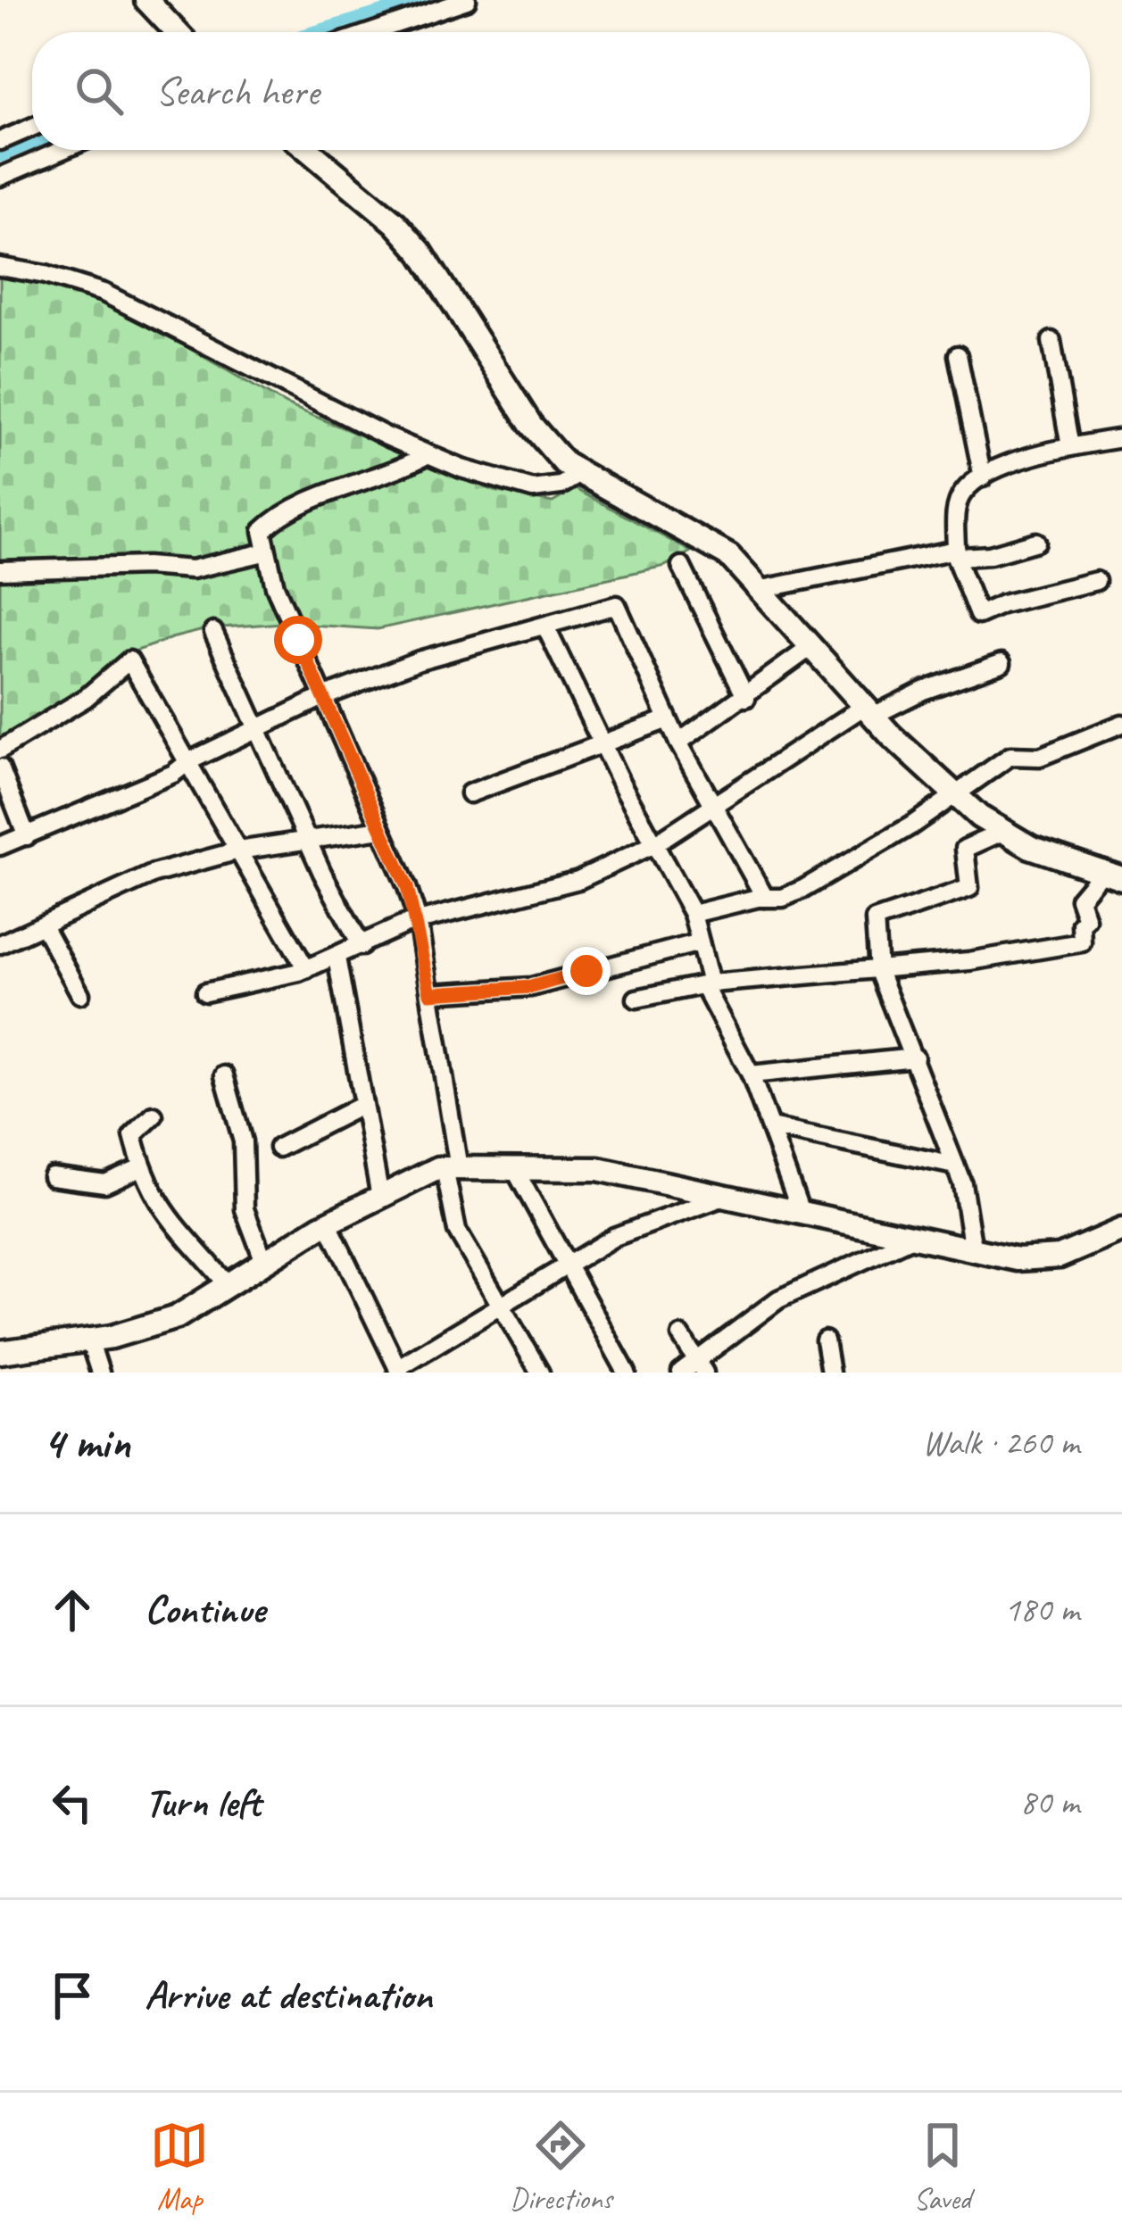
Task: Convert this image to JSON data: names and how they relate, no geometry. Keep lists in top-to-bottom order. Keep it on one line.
{"page":{"search":"Search here","heading":["4 min","Walk · 260 m"],"list":[["Continue","180 m"],["Turn left","80 m"],"Arrive at destination"],"nav":["Map","Directions","Saved"]}}
